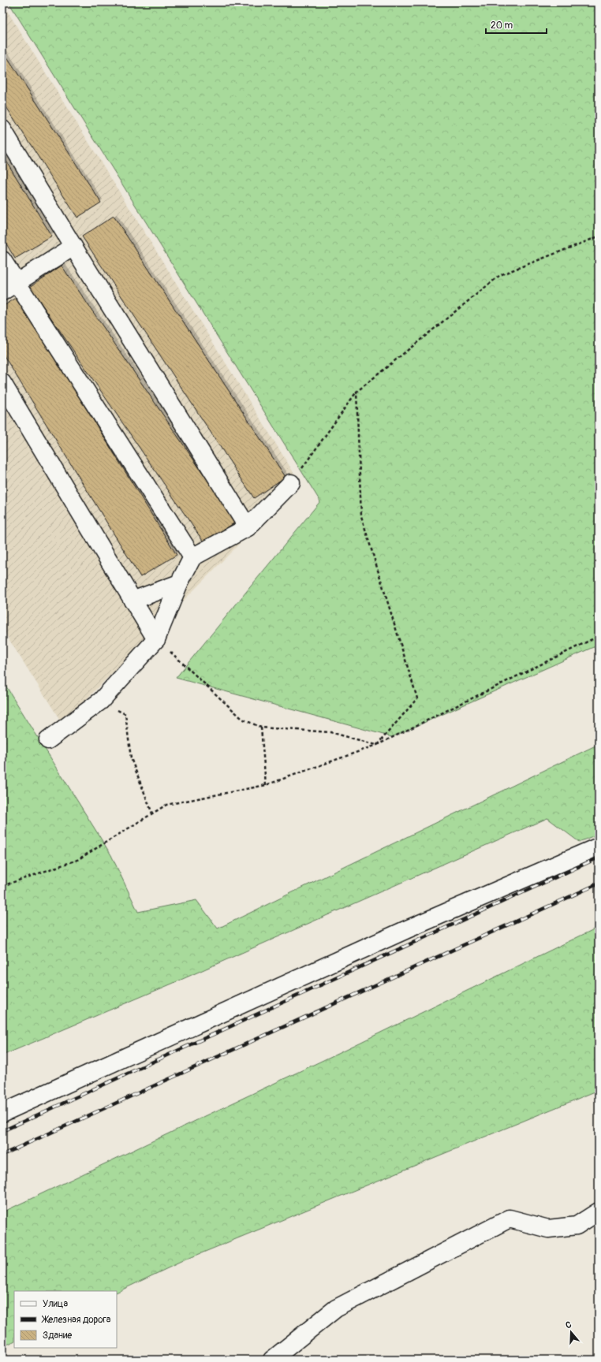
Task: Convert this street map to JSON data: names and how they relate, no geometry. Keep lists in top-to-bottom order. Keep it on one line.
{"legend":["Улица","Железная дорога","Здание"],"scale_bar":"20 m","north":"top"}
